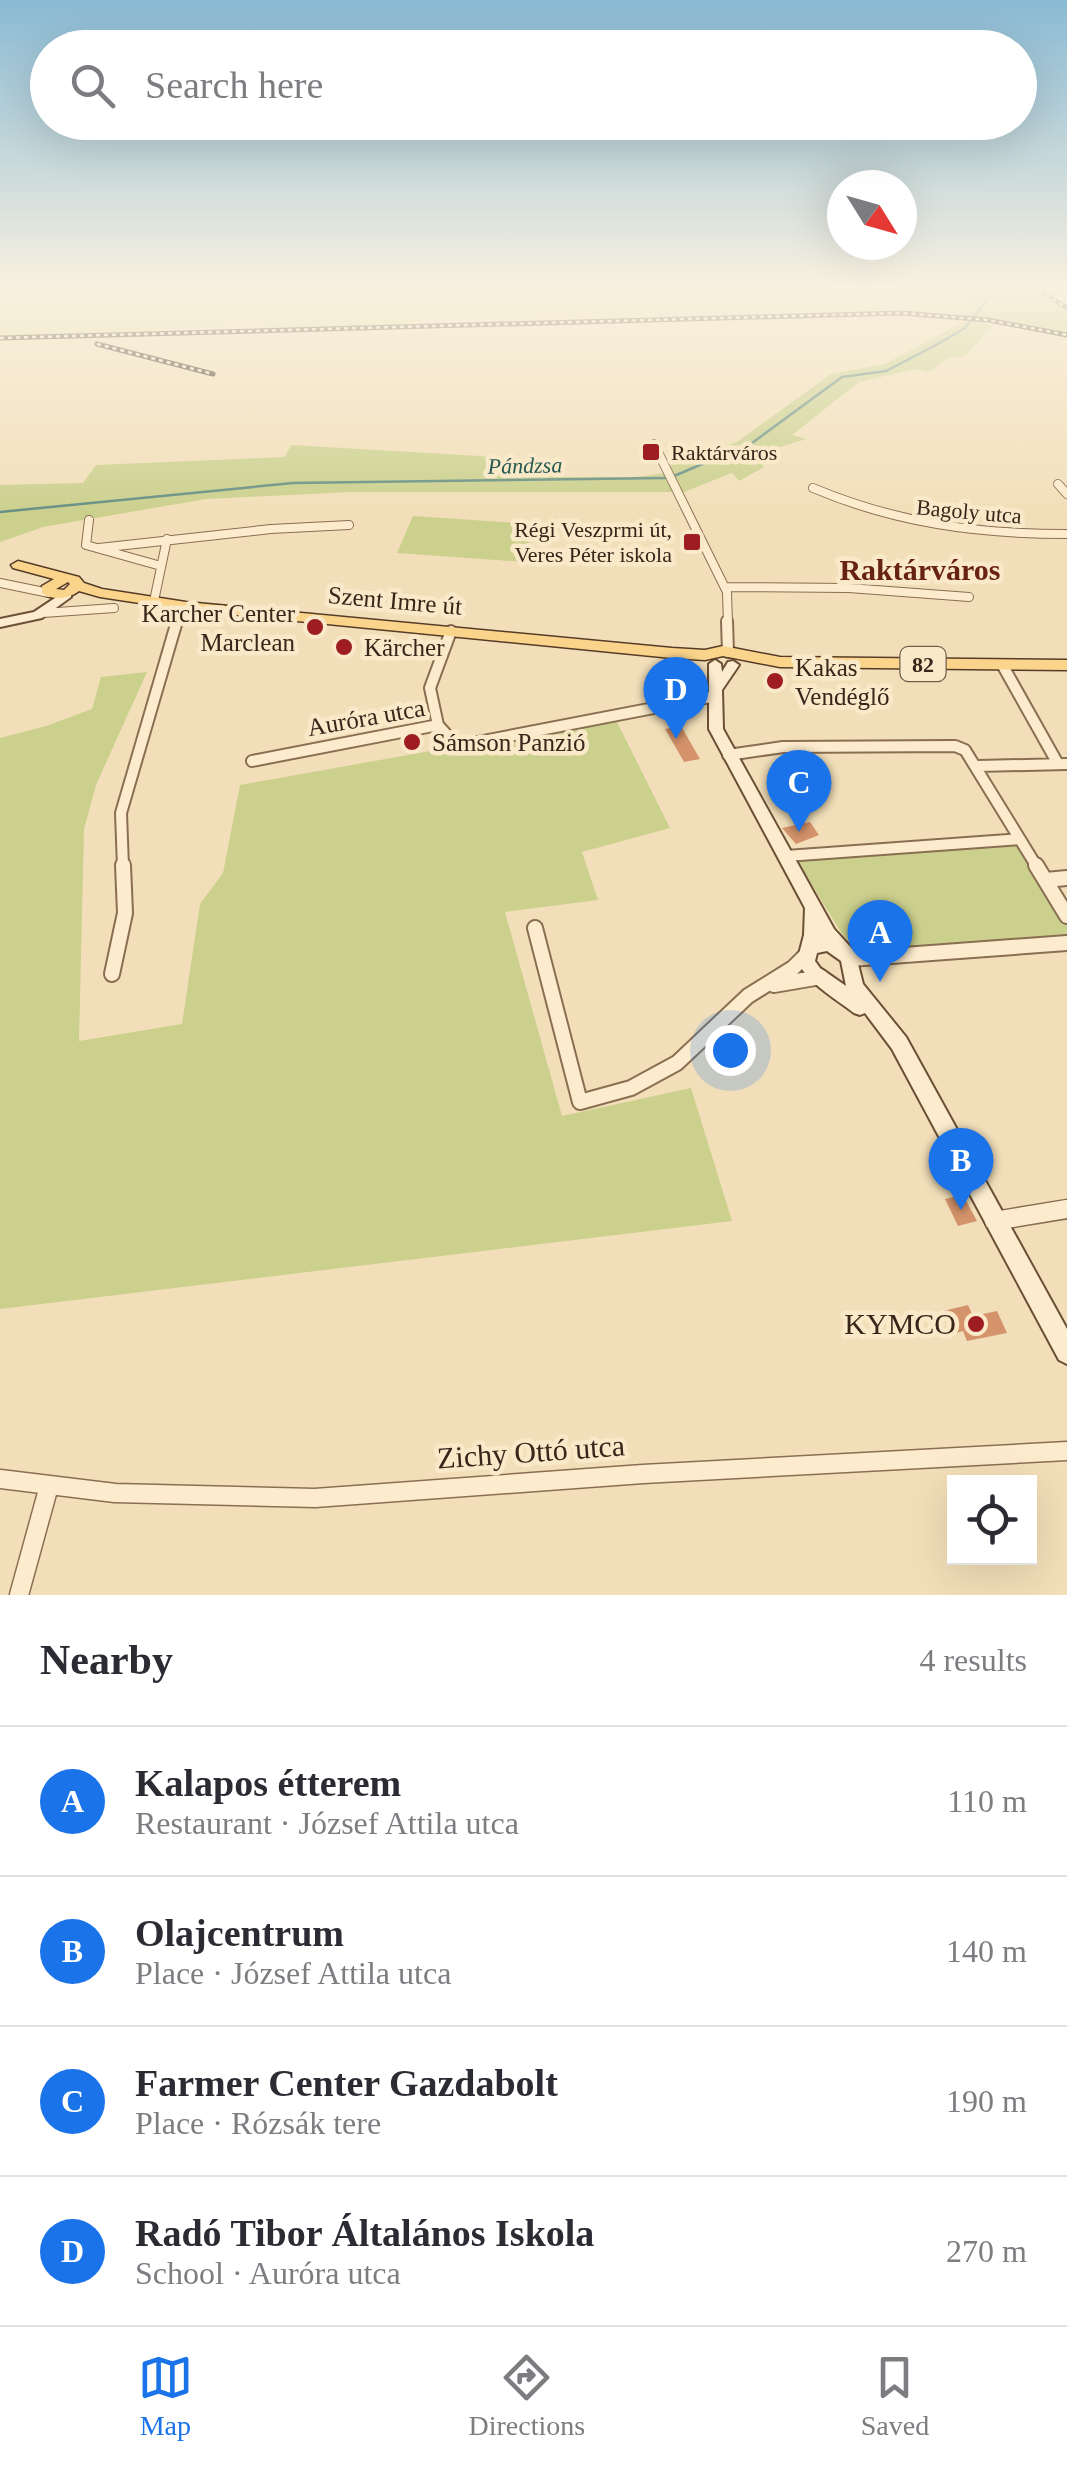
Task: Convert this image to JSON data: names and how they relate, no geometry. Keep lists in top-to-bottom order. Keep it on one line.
{"streets":{"main road":["Szent Imre út","82"],"street":["Bagoly utca","Auróra utca","Zichy Ottó utca"]},"crossings":[["Szent Imre út","82"]],"districts":["Raktárváros"],"water":["Pándzsa"],"places":{"transit":["Raktárváros","Régi Veszprmi út, Veres Péter iskola"],"other":["Karcher Center Marclean","Kärcher","Kakas Vendéglő","Sámson Panzió","KYMCO"]},"north":"bottom right","page":{"search":"Search here","pins":["D","C","A","B"],"heading":["Nearby","4 results"],"list":[{"mark":"A","name":"Kalapos étterem","note":"Restaurant · József Attila utca","value":"110 m"},{"mark":"B","name":"Olajcentrum","note":"Place · József Attila utca","value":"140 m"},{"mark":"C","name":"Farmer Center Gazdabolt","note":"Place · Rózsák tere","value":"190 m"},{"mark":"D","name":"Radó Tibor Általános Iskola","note":"School · Auróra utca","value":"270 m"}],"nav":["Map","Directions","Saved"]}}
